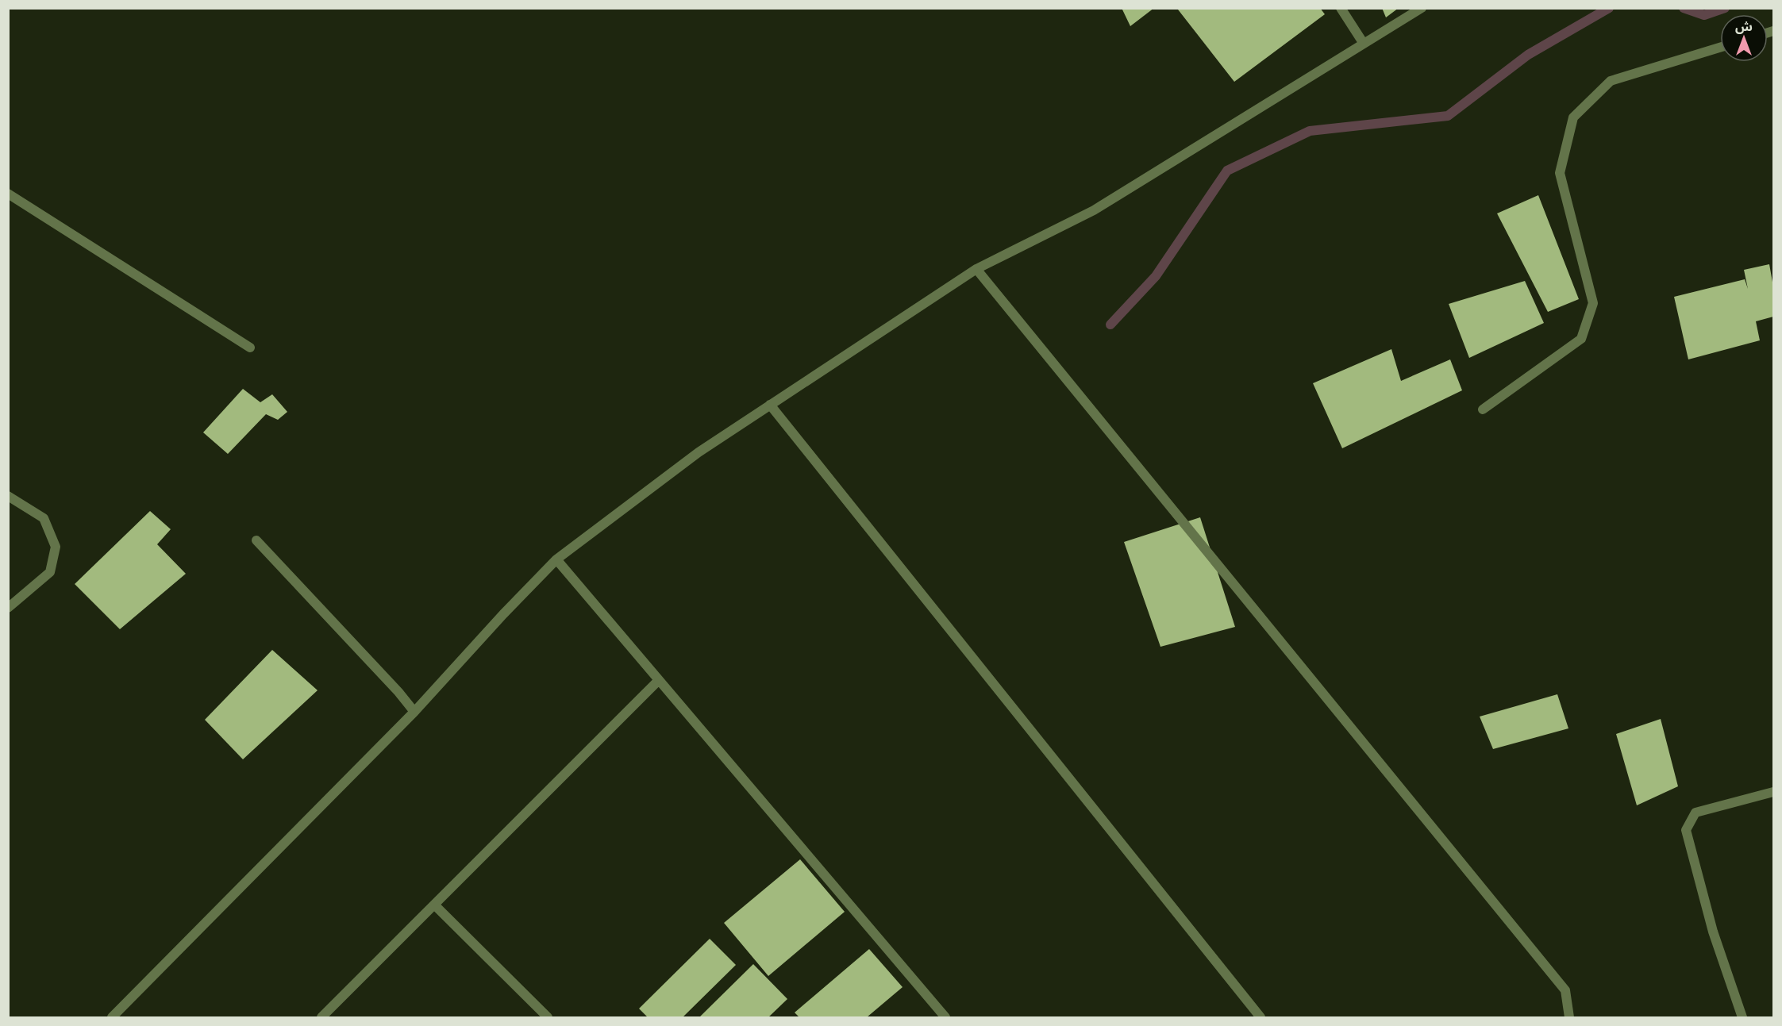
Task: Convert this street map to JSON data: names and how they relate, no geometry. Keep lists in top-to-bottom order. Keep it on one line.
{"north":"top"}
